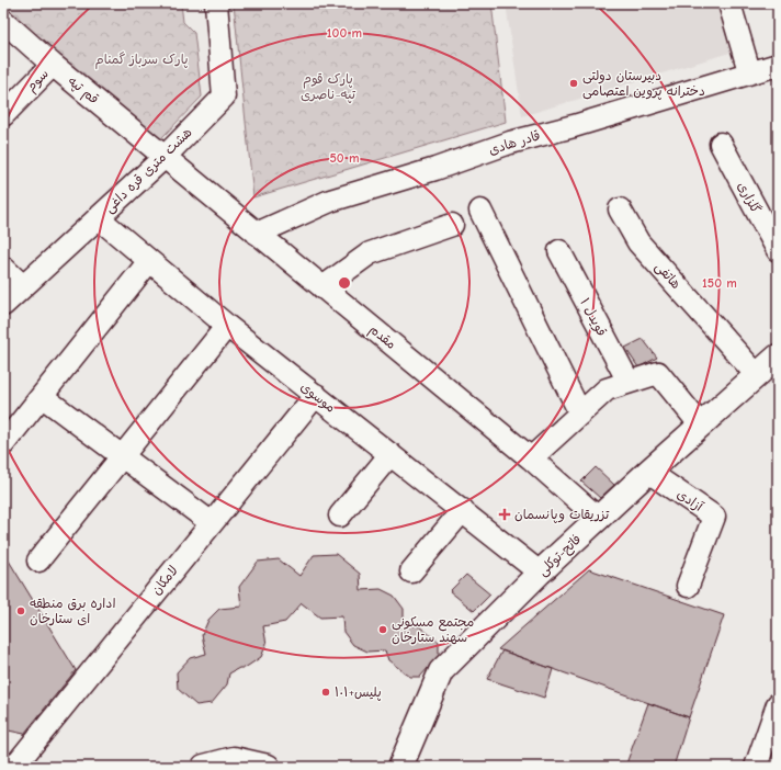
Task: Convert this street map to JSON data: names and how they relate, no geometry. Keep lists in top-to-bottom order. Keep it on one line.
{"streets":{"main road":["فاتح-توکلی"],"street":["سوم","قم تپه","قادر هادی","هشت متری قره داغی","گلزاری","هاتفی","قویدل ۱","مقدم","موسوی","آزادی","لامکان"]},"crossings":[["سوم","قم تپه"],["قم تپه","هشت متری قره داغی"],["قم تپه","مقدم"],["قادر هادی","مقدم"],["هشت متری قره داغی","مقدم"],["هشت متری قره داغی","موسوی"],["هاتفی","فاتح-توکلی"],["مقدم","فاتح-توکلی"],["موسوی","فاتح-توکلی"],["موسوی","لامکان"],["آزادی","فاتح-توکلی"]],"parks":["پارک سرباز گمنام","پارک قوم تپه-ناصری"],"places":{"other":["دبیرستان دولتی دخترانه پروین اعتصامی","اداره برق منطقه ای ستارخان","مجتمع مسکونی سهند ستارخان","پلیس+۱۰۱"],"health":["تزریقات وپانسمان"]},"rings":["100 m","50 m","150 m"]}
